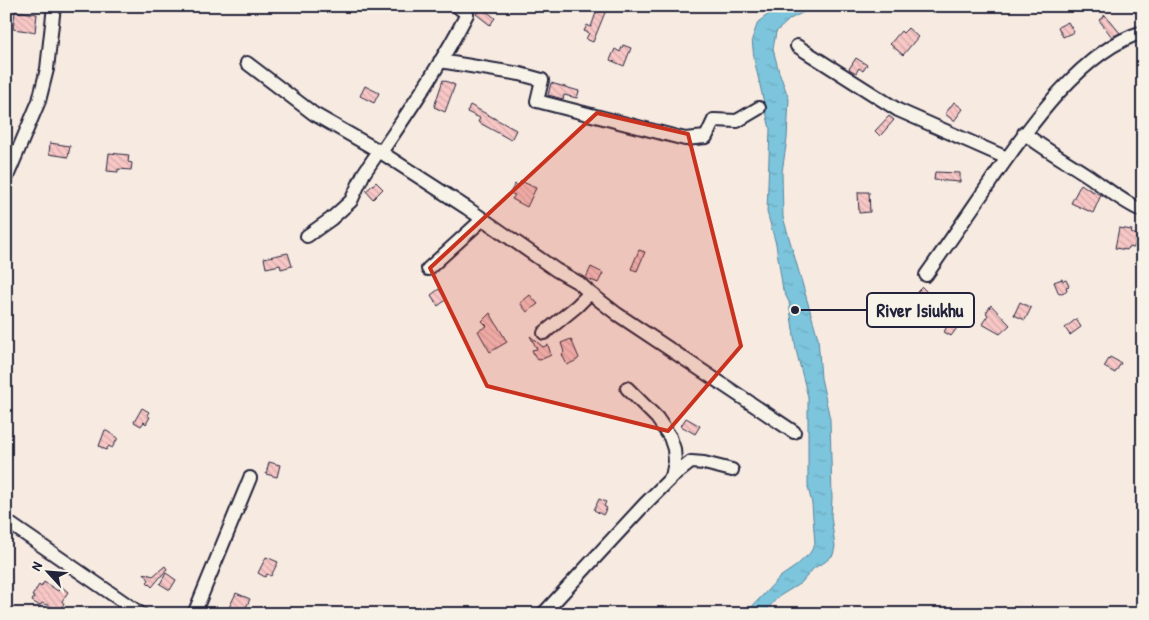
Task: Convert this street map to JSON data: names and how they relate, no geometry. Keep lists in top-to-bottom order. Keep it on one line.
{"places":["River Isiukhu"],"north":"top left"}
